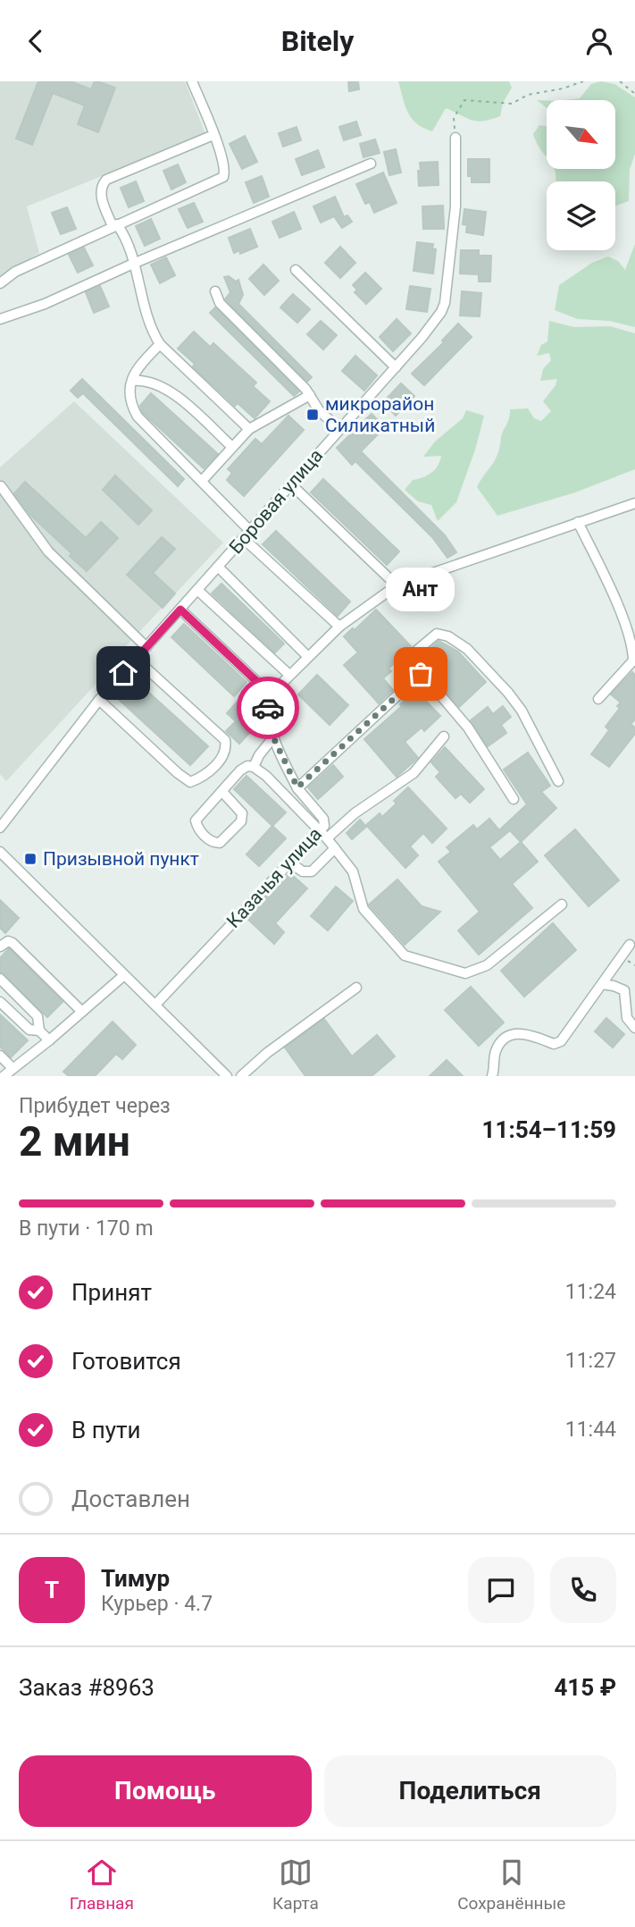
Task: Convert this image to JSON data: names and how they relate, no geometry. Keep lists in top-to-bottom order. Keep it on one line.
{"streets":{"street":["Боровая улица","Казачья улица"]},"places":{"transit":["микрорайон Силикатный","Призывной пункт"],"other":["Ант"]},"north":"bottom right","page":{"header":"Bitely","bubble":"Ант","heading":["2 мин","Прибудет через","11:54–11:59"],"panel":["Тимур","Курьер · 4.7","Заказ #8963","415 ₽"],"bar":"В пути · 170 m","list":[["Принят","11:24"],["Готовится","11:27"],["В пути","11:44"],"Доставлен"],"round":"Т","buttons":["Помощь","Поделиться"],"tabs":["Главная","Карта","Сохранённые"]}}
